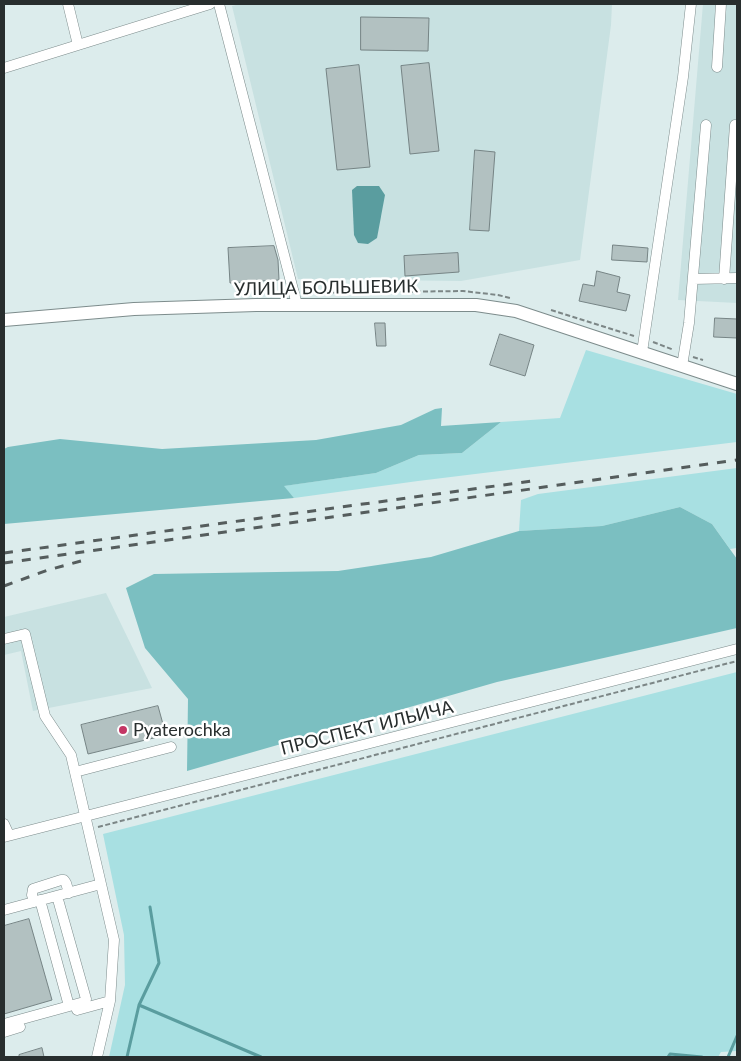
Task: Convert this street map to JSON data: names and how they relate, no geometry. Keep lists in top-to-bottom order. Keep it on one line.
{"streets":{"main road":["УЛИЦА БОЛЬШЕВИК"],"street":["ПРОСПЕКТ ИЛЬИЧА"]},"places":["Pyaterochka"]}
